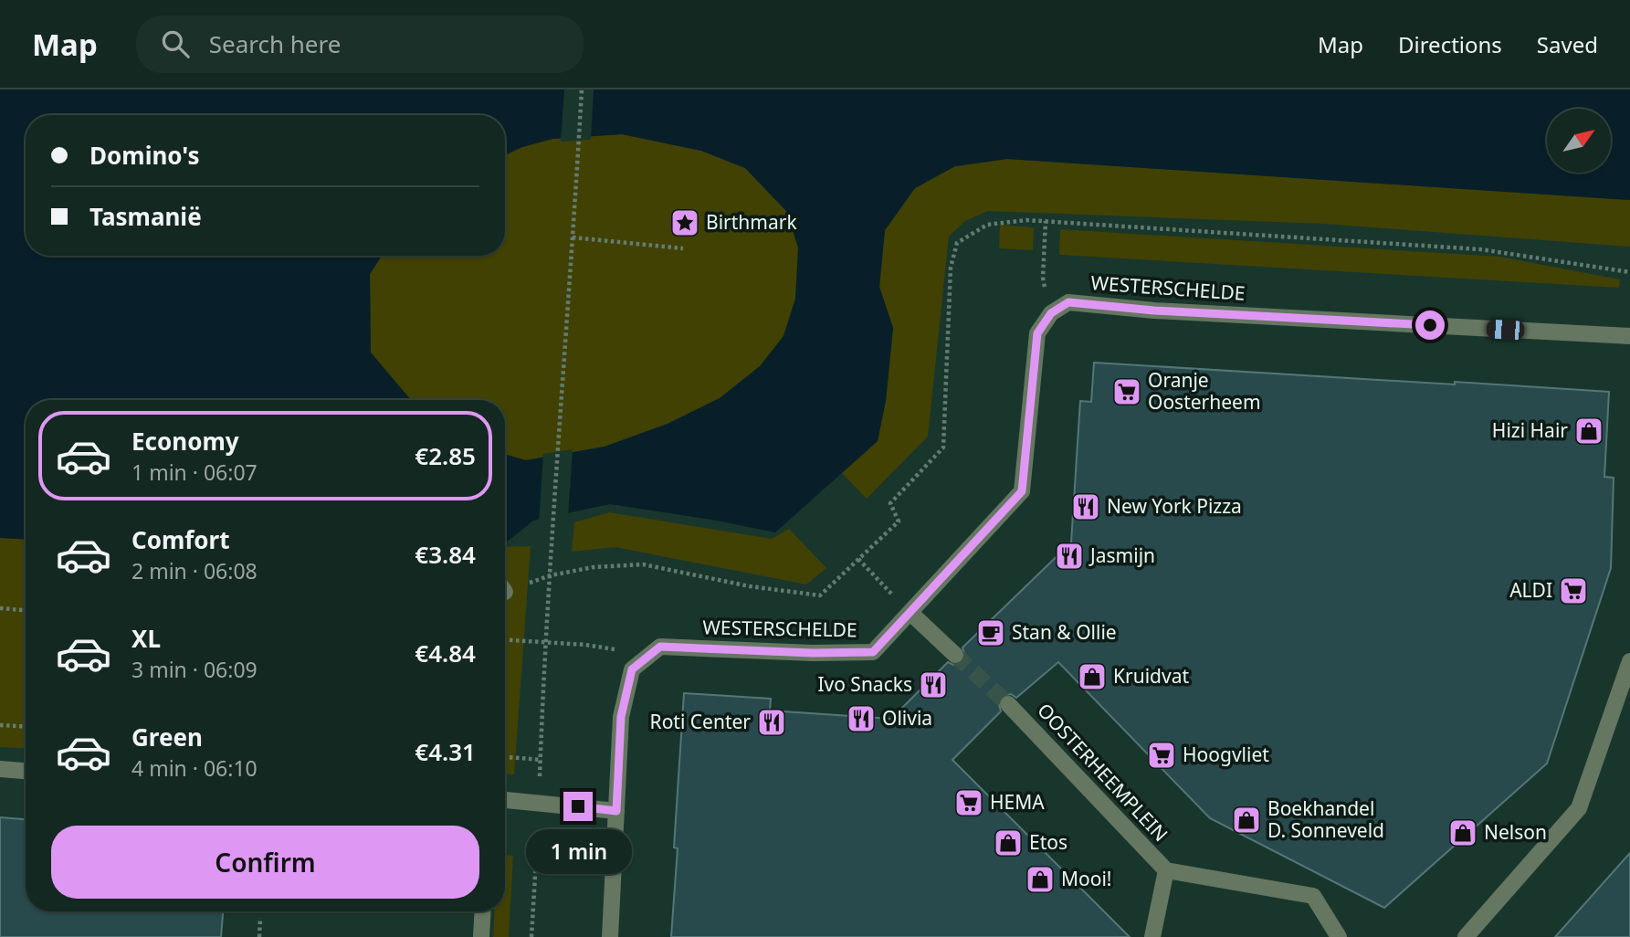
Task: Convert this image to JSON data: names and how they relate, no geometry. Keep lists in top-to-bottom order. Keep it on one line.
{"streets":{"street":["WESTERSCHELDE","OOSTERHEEMPLEIN"]},"places":{"place":["Birthmark"],"supermarket":["Oranje Oosterheem","ALDI","Hoogvliet","HEMA"],"shop":["Hizi Hair","Kruidvat","Boekhandel D. Sonneveld","Nelson","Etos","Mooi!"],"restaurant":["New York Pizza","Jasmijn","Ivo Snacks","Olivia","Roti Center"],"cafe":["Stan & Ollie"]},"north":"top right","page":{"header":"Map","search":"Search here","nav":["Map","Directions","Saved"],"banner":["Domino's","Tasmanië"],"list":[{"name":"Economy","note":"1 min · 06:07","value":"€2.85"},{"name":"Comfort","note":"2 min · 06:08","value":"€3.84"},{"name":"XL","note":"3 min · 06:09","value":"€4.84"},{"name":"Green","note":"4 min · 06:10","value":"€4.31"}],"buttons":"Confirm","bubble":"1 min"}}
